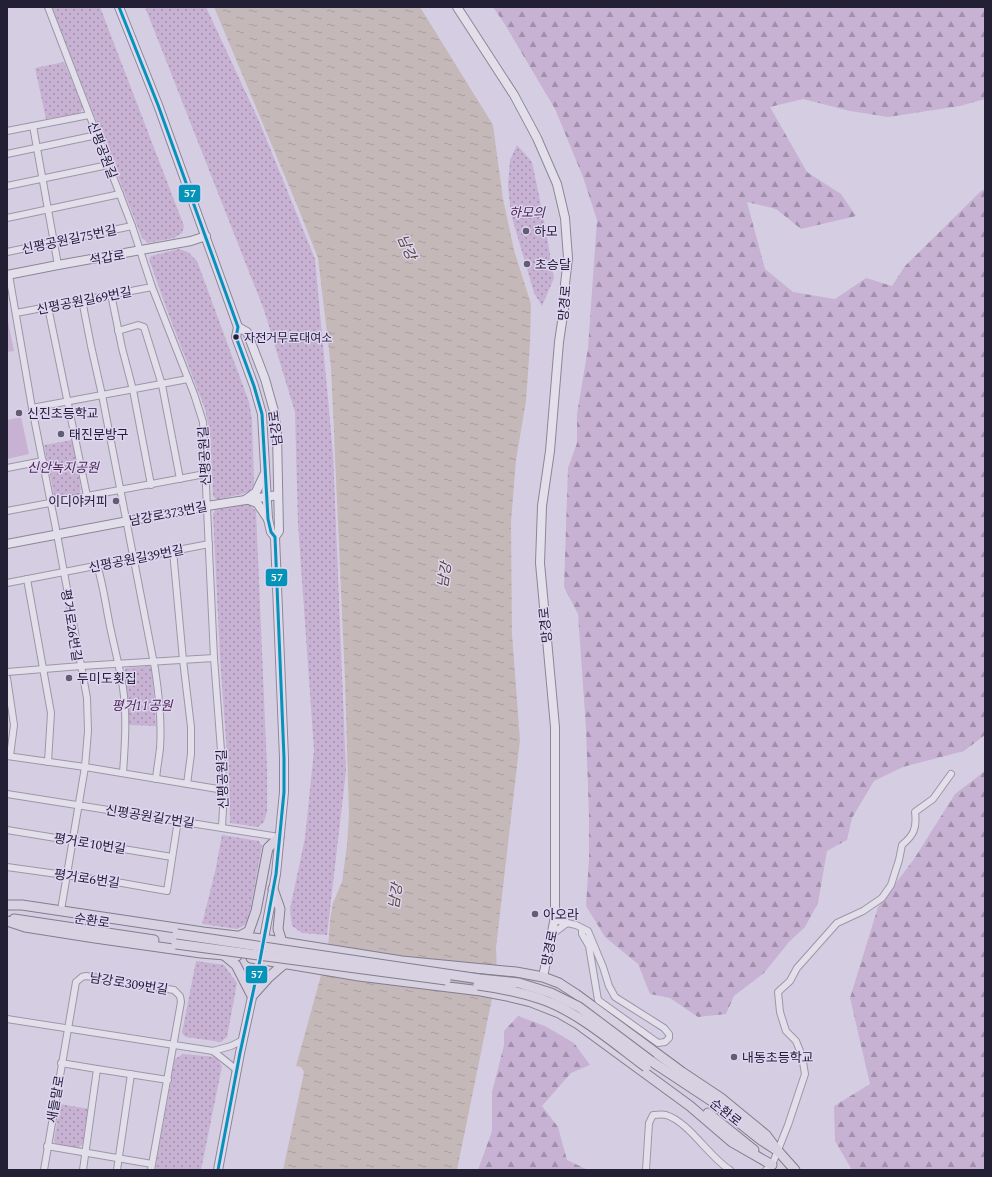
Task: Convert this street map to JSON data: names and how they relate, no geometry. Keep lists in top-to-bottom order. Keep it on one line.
{"streets":{"main road":["망경로","순환로"],"street":["신평공원길","신평공원길75번길","석갑로","신평공원길69번길","남강로","남강로373번길","신평공원길39번길","평거로26번길","신평공원길7번길","평거로10번길","평거로6번길","남강로309번길","새들말로"]},"crossings":[["신평공원길","신평공원길75번길"],["신평공원길","석갑로"],["신평공원길","신평공원길69번길"],["신평공원길","남강로"],["신평공원길","남강로373번길"],["신평공원길","신평공원길39번길"],["신평공원길","신평공원길7번길"],["석갑로","남강로"],["석갑로","평거로26번길"],["신평공원길69번길","평거로26번길"],["망경로","순환로"],["남강로","남강로373번길"],["남강로373번길","평거로26번길"],["신평공원길39번길","평거로26번길"],["평거로10번길","평거로6번길"],["남강로309번길","새들말로"]],"water":["남강"],"parks":["하모의","신안녹지공원","평거11공원"],"places":["하모","초승달","자전거무료대여소","신진초등학교","태진문방구","이디야커피","두미도횟집","아오라","내동초등학교"],"lines":["transit line 57"]}
